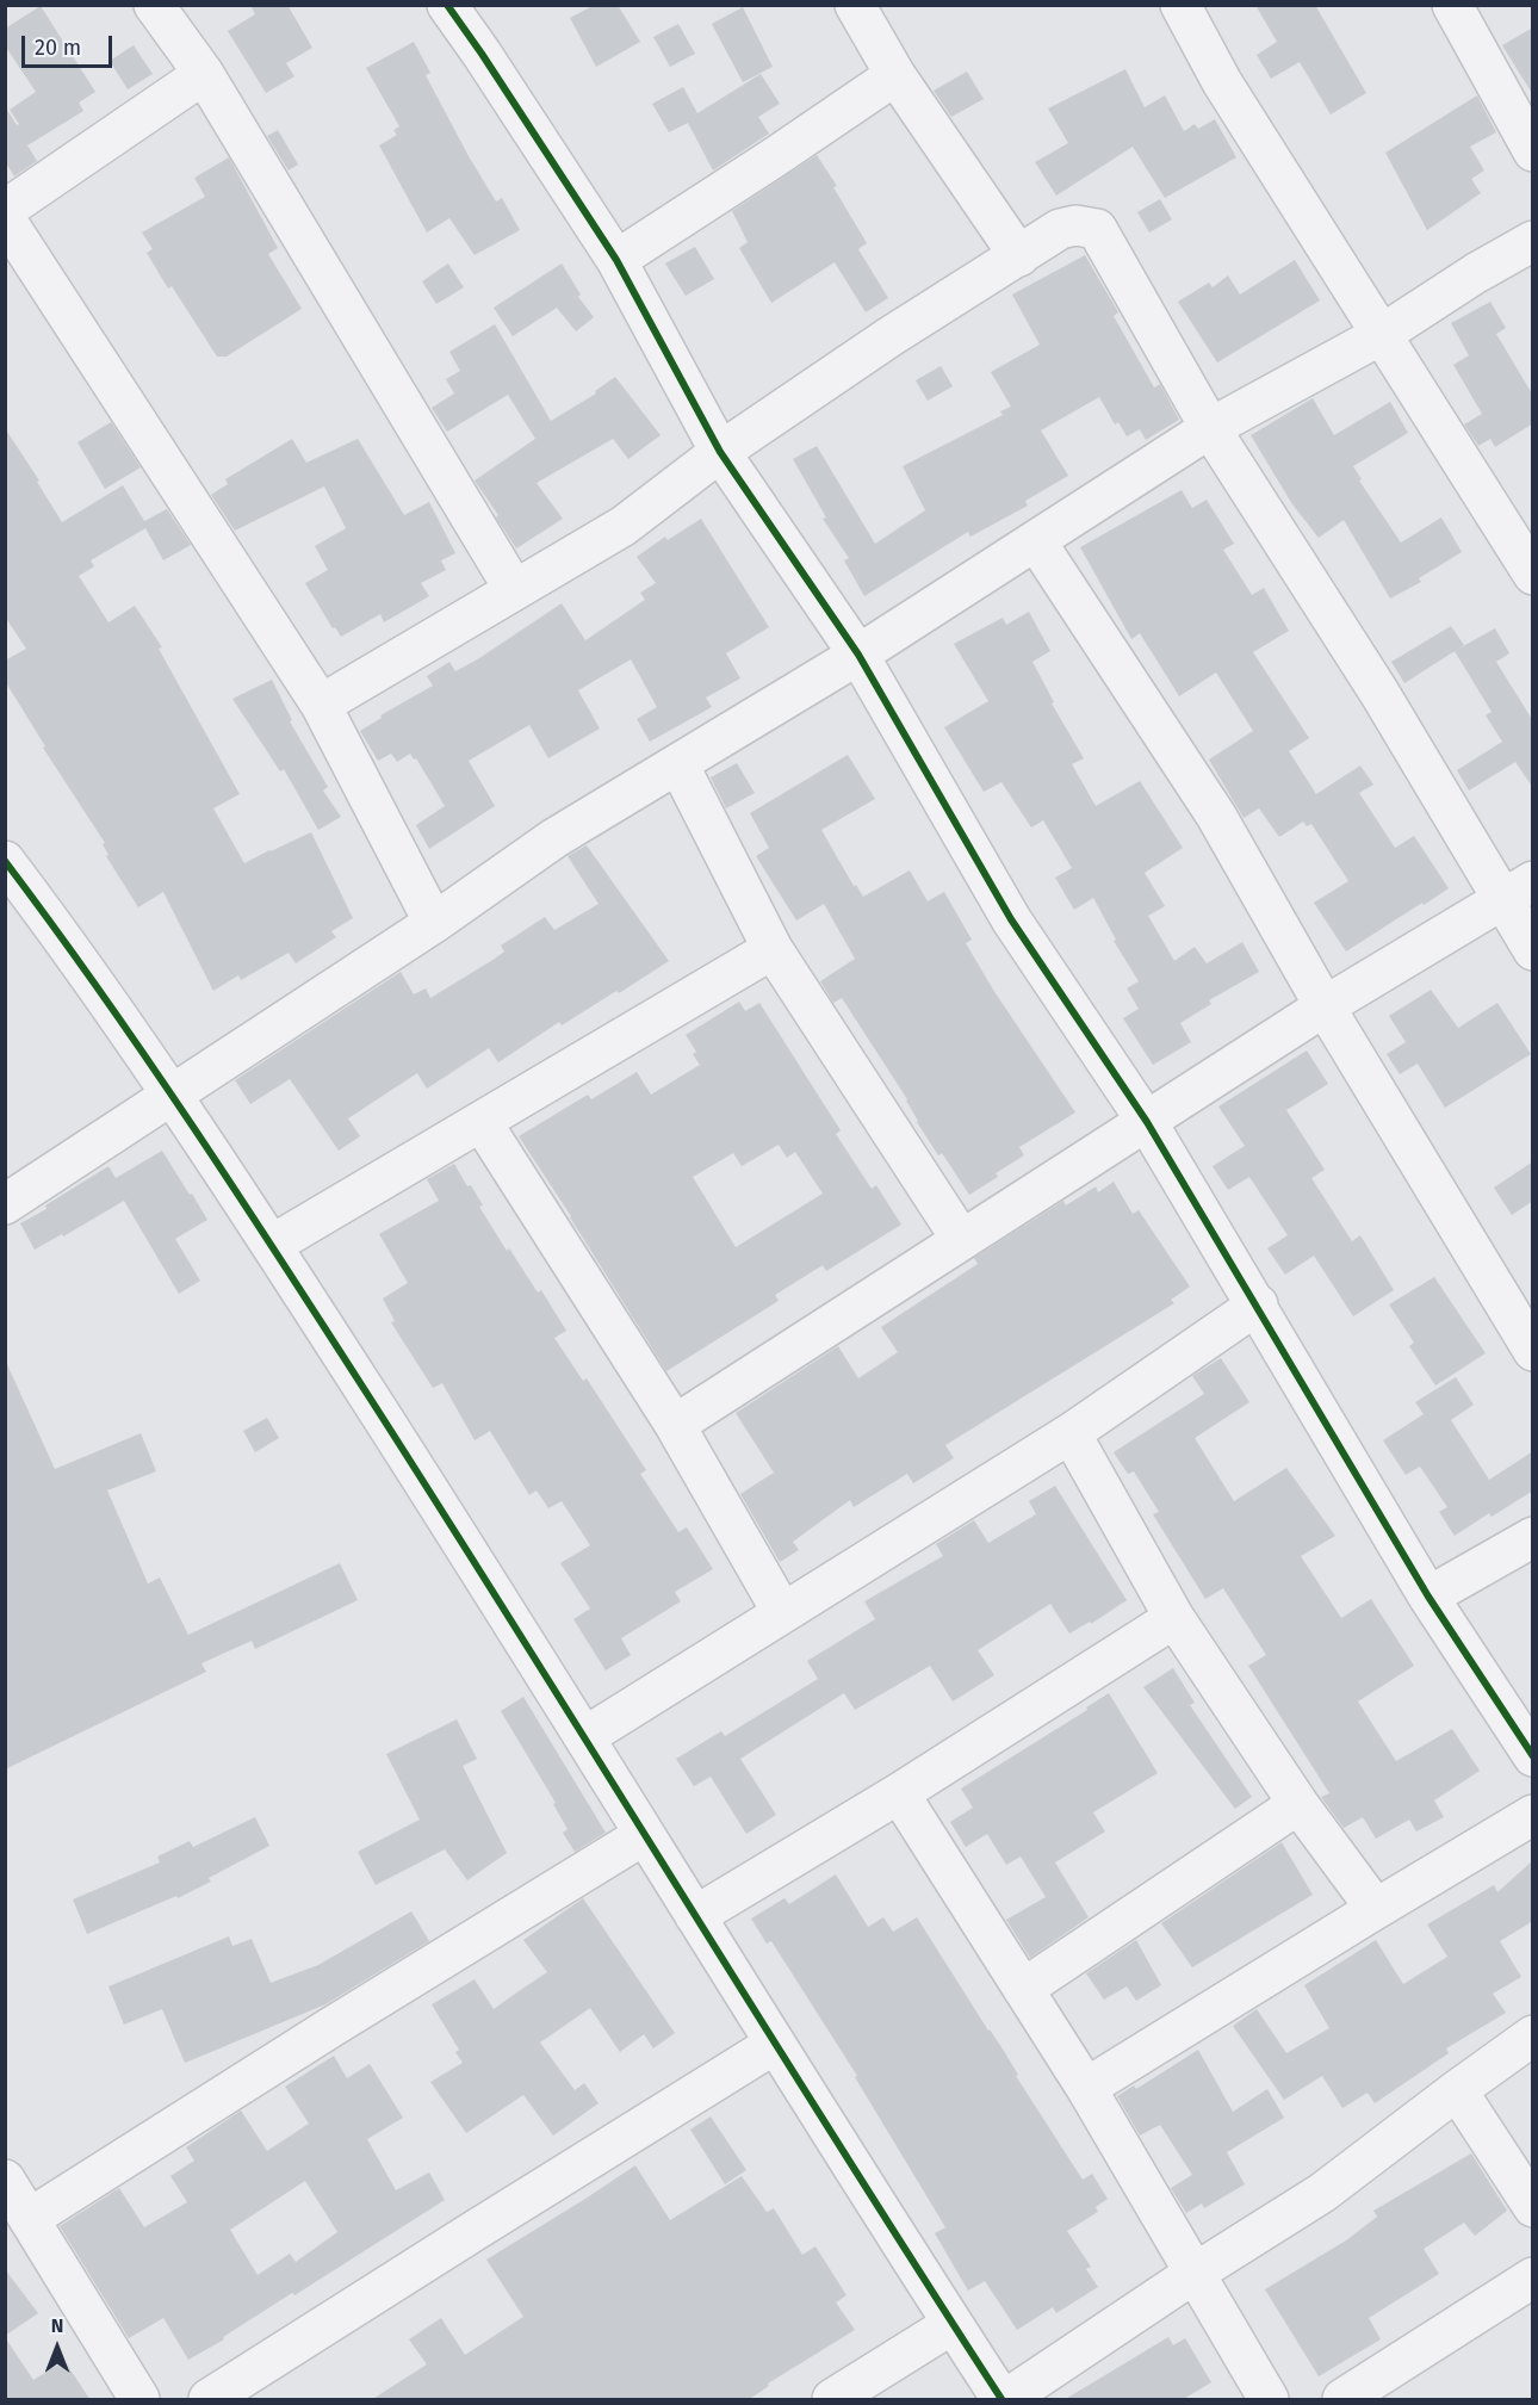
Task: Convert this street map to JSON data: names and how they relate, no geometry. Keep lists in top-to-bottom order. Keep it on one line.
{"scale_bar":"20 m","north":"top"}
